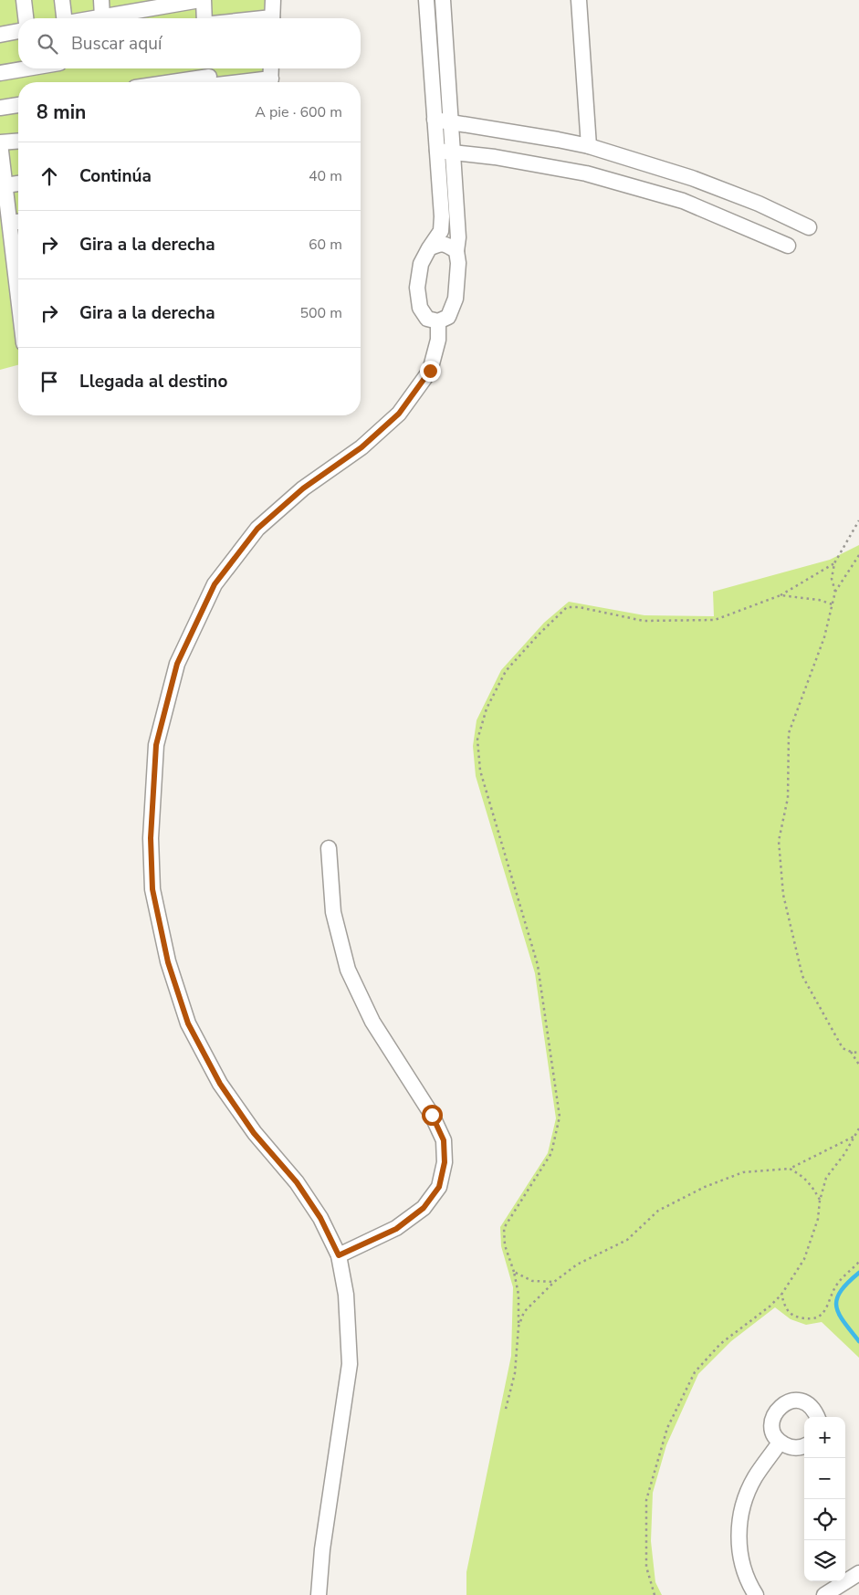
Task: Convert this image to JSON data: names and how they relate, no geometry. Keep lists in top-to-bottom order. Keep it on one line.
{"page":{"search":"Buscar aquí","heading":["8 min","A pie · 600 m"],"list":[["Continúa","40 m"],["Gira a la derecha","60 m"],["Gira a la derecha","500 m"],"Llegada al destino"],"map_buttons":["+","−"]}}
